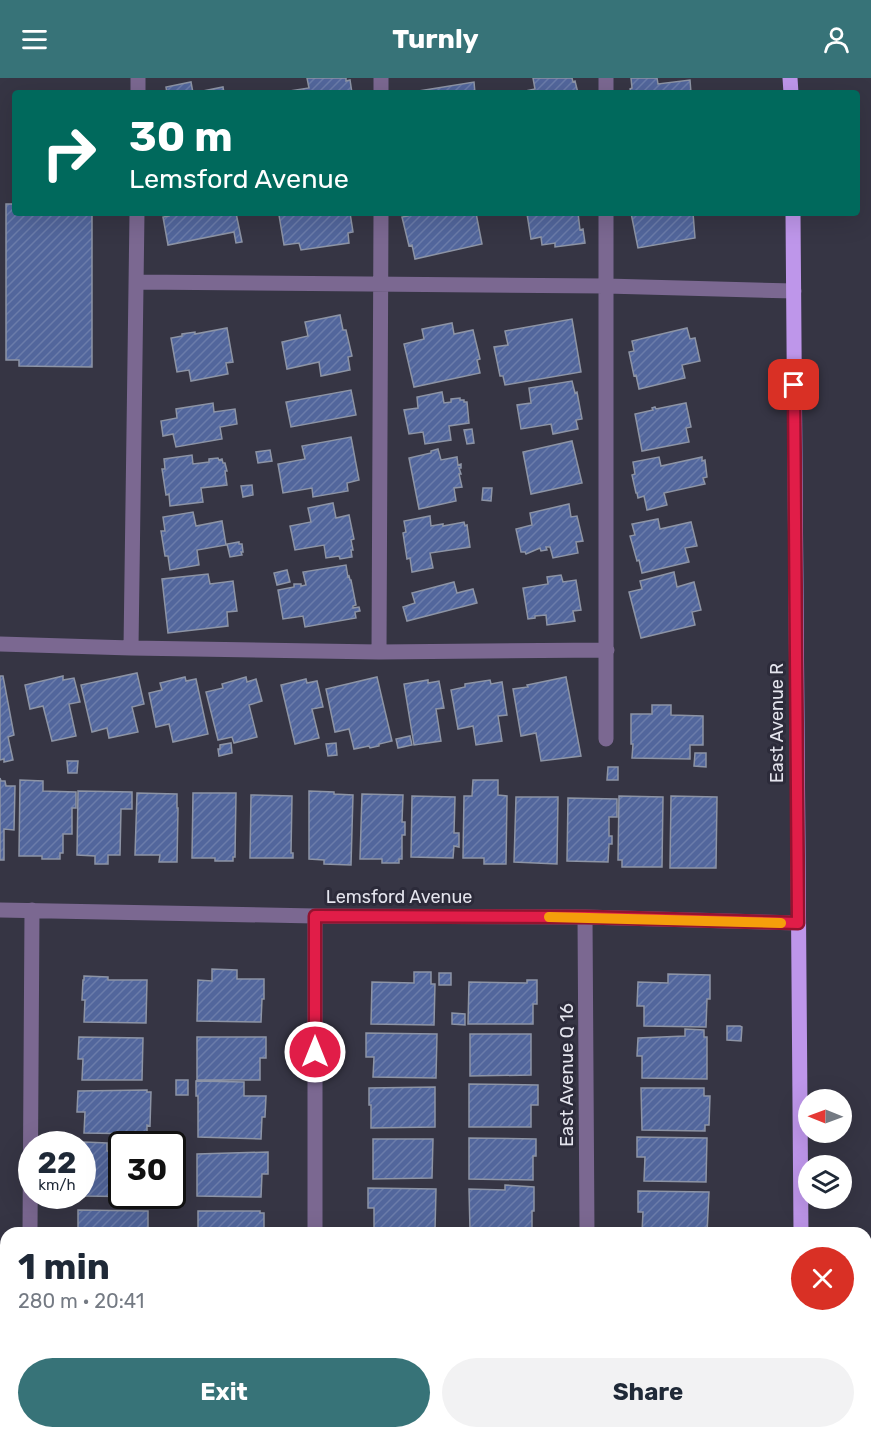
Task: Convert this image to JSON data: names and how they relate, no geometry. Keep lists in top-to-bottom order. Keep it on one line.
{"streets":{"main road":["East Avenue R"],"street":["Lemsford Avenue","East Avenue Q 16"]},"crossings":[["East Avenue R","Lemsford Avenue"],["Lemsford Avenue","East Avenue Q 16"]],"north":"left","page":{"header":"Turnly","turn":["30 m","Lemsford Avenue"],"speed":"22 km/h","limit":"30","heading":["1 min","280 m · 20:41"],"buttons":["Exit","Share"]}}
